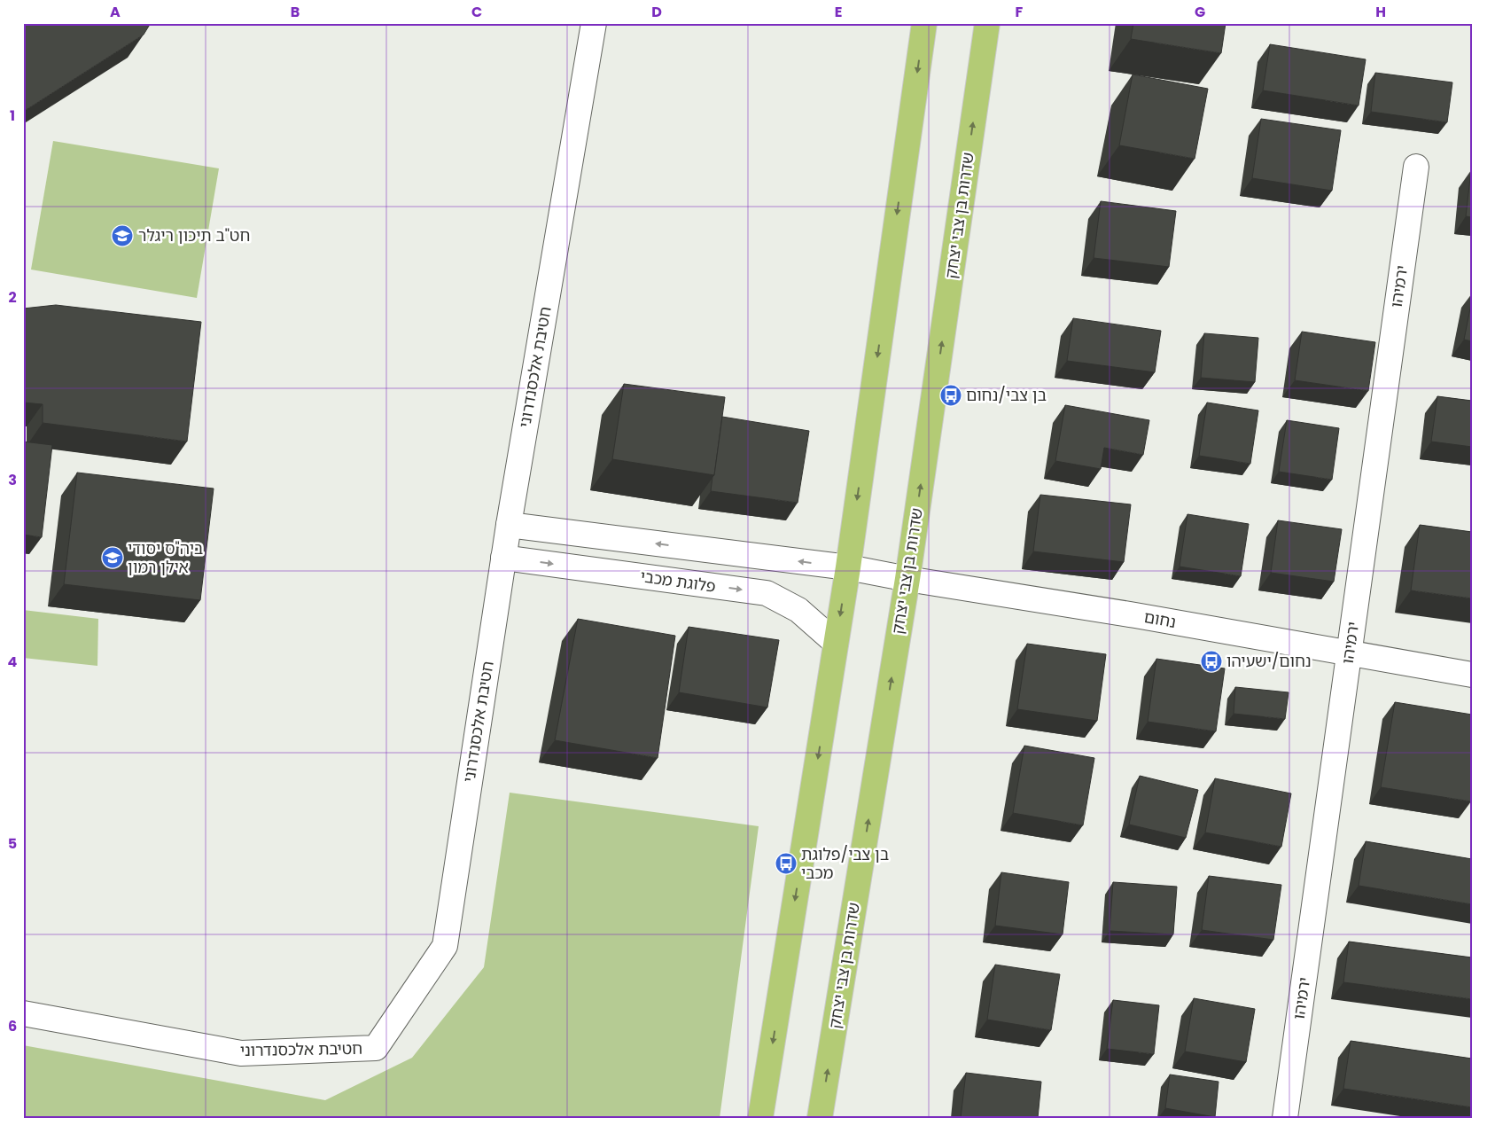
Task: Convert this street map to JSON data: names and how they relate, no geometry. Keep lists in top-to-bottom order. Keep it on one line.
{"streets":{"main road":["שדרות בן צבי יצחק"],"street":["ירמיהו","חטיבת אלכסנדרוני","פלוגת מכבי","נחום"]},"crossings":[["שדרות בן צבי יצחק","נחום"],["ירמיהו","נחום"],["חטיבת אלכסנדרוני","פלוגת מכבי"]],"places":{"school or university":["חט\"ב תיכון ריגלר","ביה\"ס יסודי אילן רמון"],"bus stop":["בן צבי/נחום","נחום/ישעיהו","בן צבי/פלוגת מכבי"]},"grid":{"columns":["A","B","C","D","E","F","G","H"],"rows":["1","2","3","4","5","6"]}}
